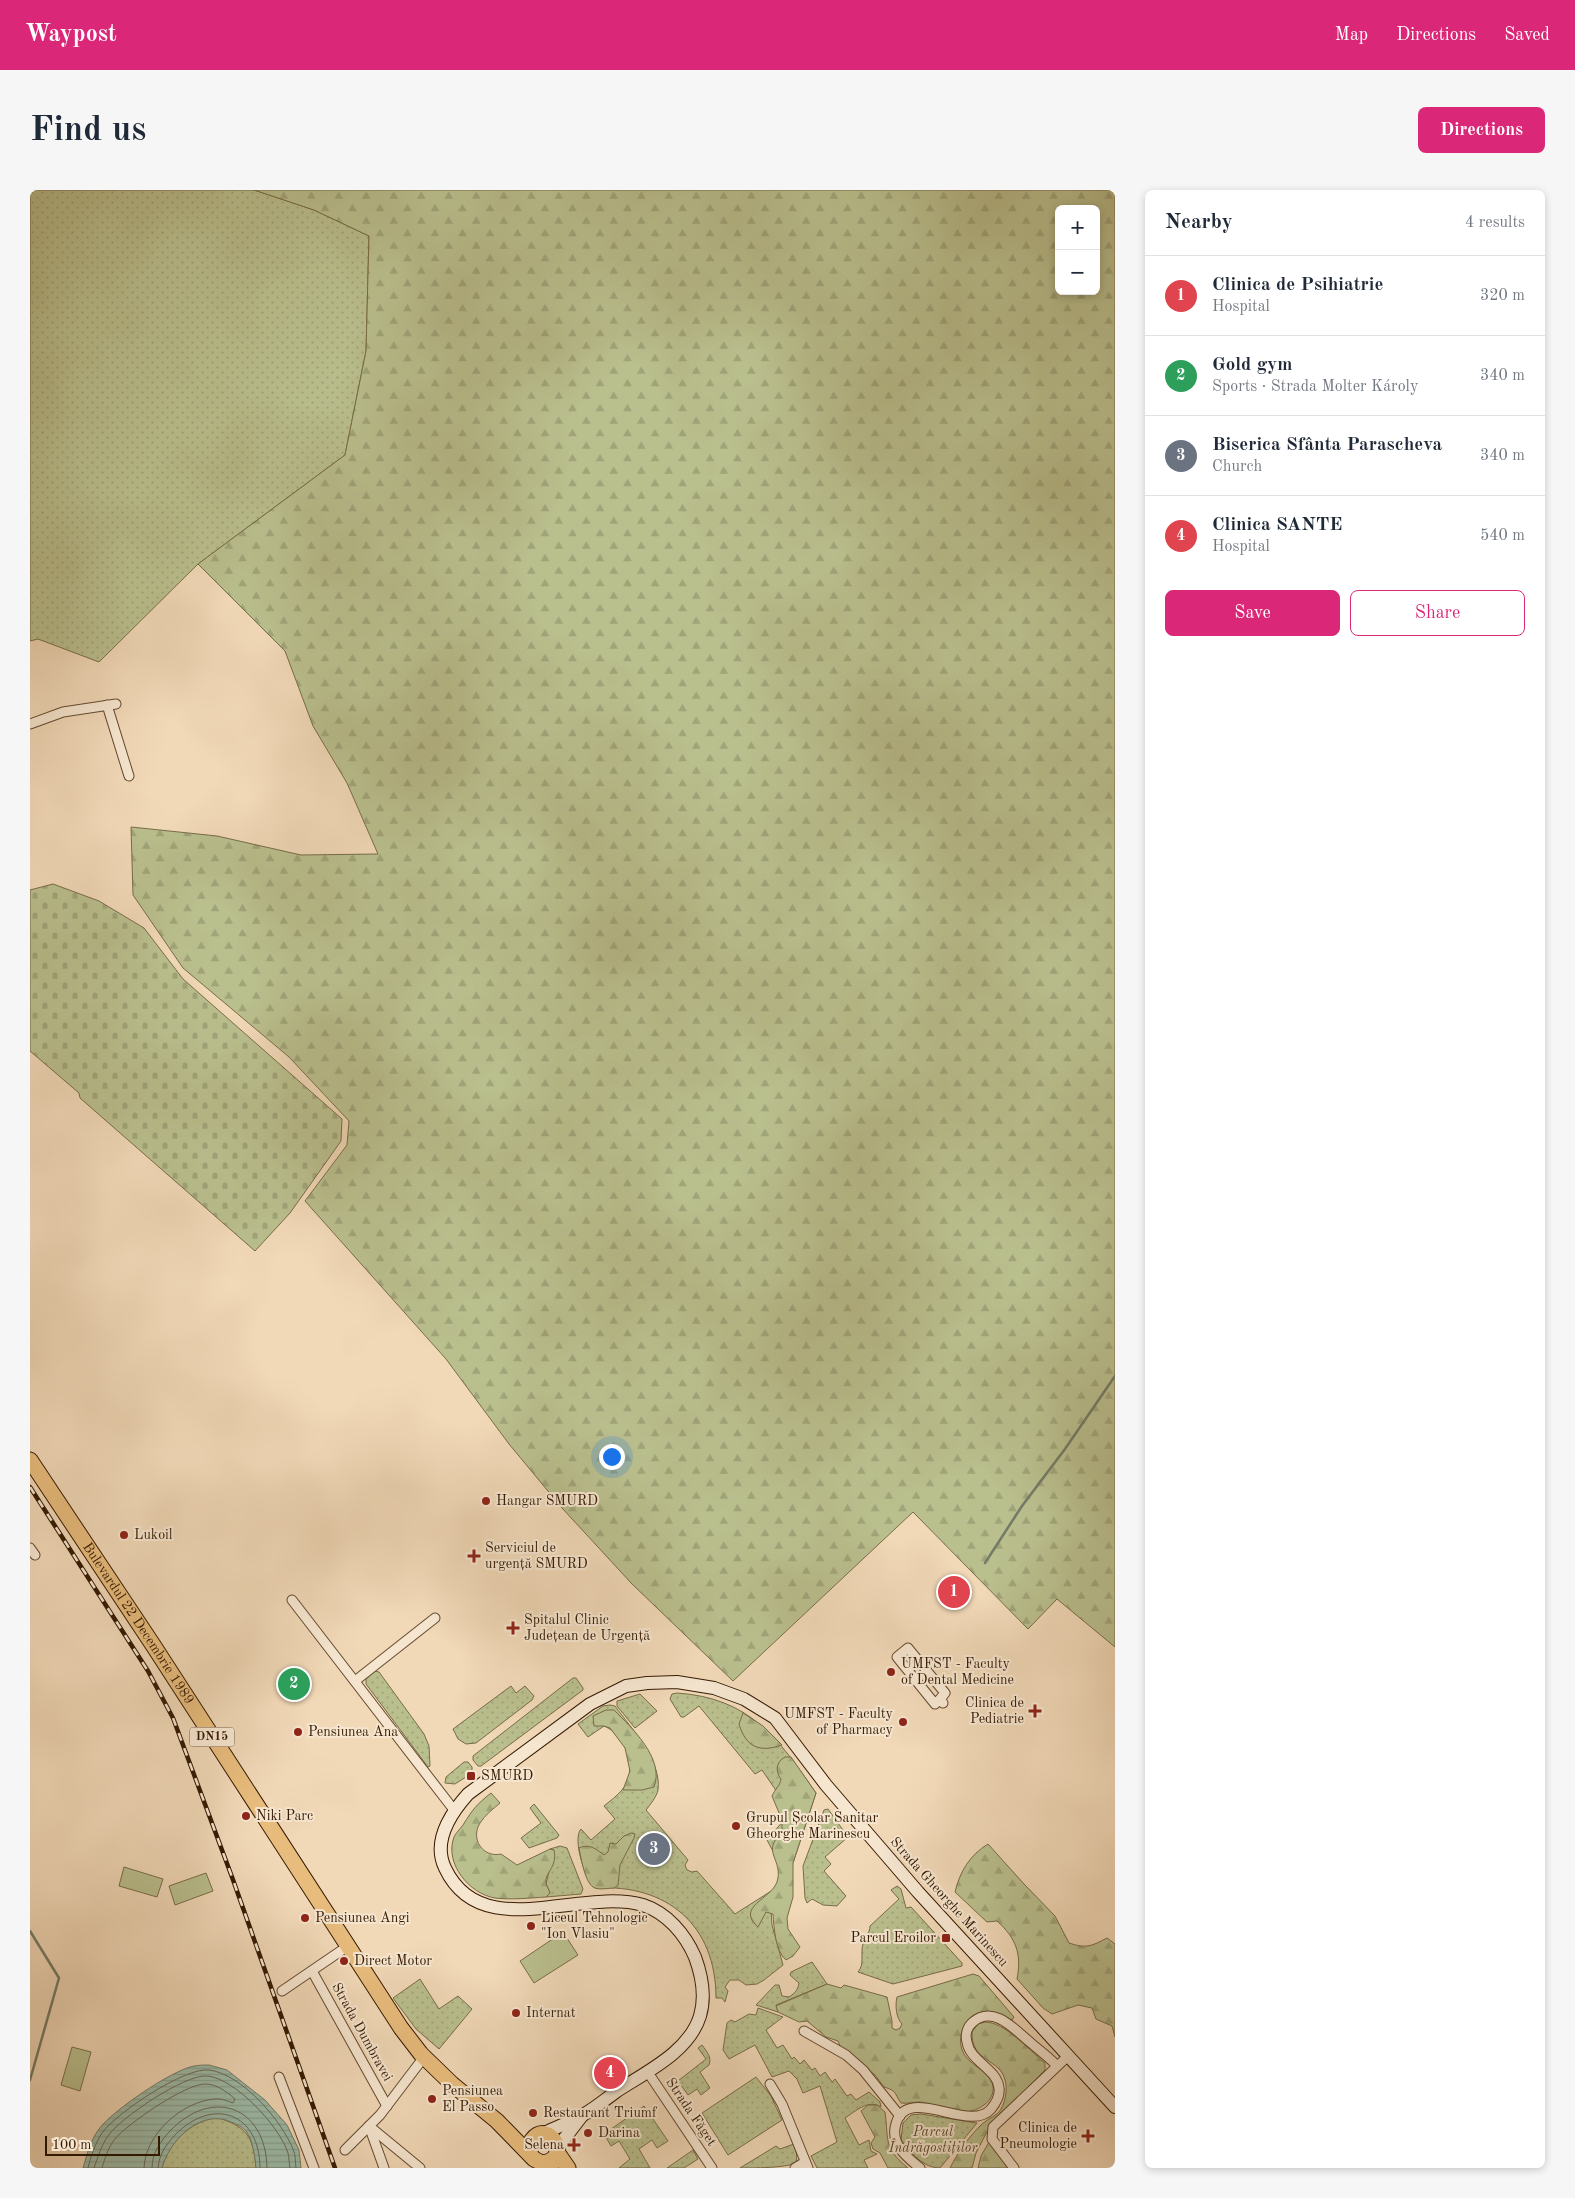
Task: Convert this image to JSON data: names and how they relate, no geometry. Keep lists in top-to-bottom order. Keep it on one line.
{"streets":{"main road":["Bulevardul 22 Decembrie 1989","DN15","Strada Gheorghe Marinescu"],"street":["Strada Dumbravei","Strada Făget"]},"crossings":[["Bulevardul 22 Decembrie 1989","Strada Gheorghe Marinescu"],["Strada Gheorghe Marinescu","Strada Făget"]],"parks":["Parcul Îndrăgostiților"],"places":{"other":["Hangar SMURD","Lukoil","UMFST - Faculty of Dental Medicine","UMFST - Faculty of Pharmacy","Pensiunea Ana","Niki Parc","Grupul Școlar Sanitar Gheorghe Marinescu","Pensiunea Angi","Liceul Tehnologic \"Ion Vlasiu\"","Direct Motor","Internat","Pensiunea El Passo","Restaurant Triumf","Darina"],"health":["Serviciul de urgență SMURD","Spitalul Clinic Județean de Urgență","Clinica de Pediatrie","Clinica de Pneumologie","Selena"],"transit":["SMURD","Parcul Eroilor"]},"scale_bar":"100 m","page":{"header":"Waypost","nav":["Map","Directions","Saved"],"buttons":["Directions",["Save","Share"]],"title":"Find us","heading":["Nearby","4 results"],"map_buttons":["+","−"],"list":[{"mark":"1","name":"Clinica de Psihiatrie","note":"Hospital","value":"320 m"},{"mark":"2","name":"Gold gym","note":"Sports · Strada Molter Károly","value":"340 m"},{"mark":"3","name":"Biserica Sfânta Parascheva","note":"Church","value":"340 m"},{"mark":"4","name":"Clinica SANTE","note":"Hospital","value":"540 m"}],"pins":["1","2","3","4"],"scale":"100 m"}}
